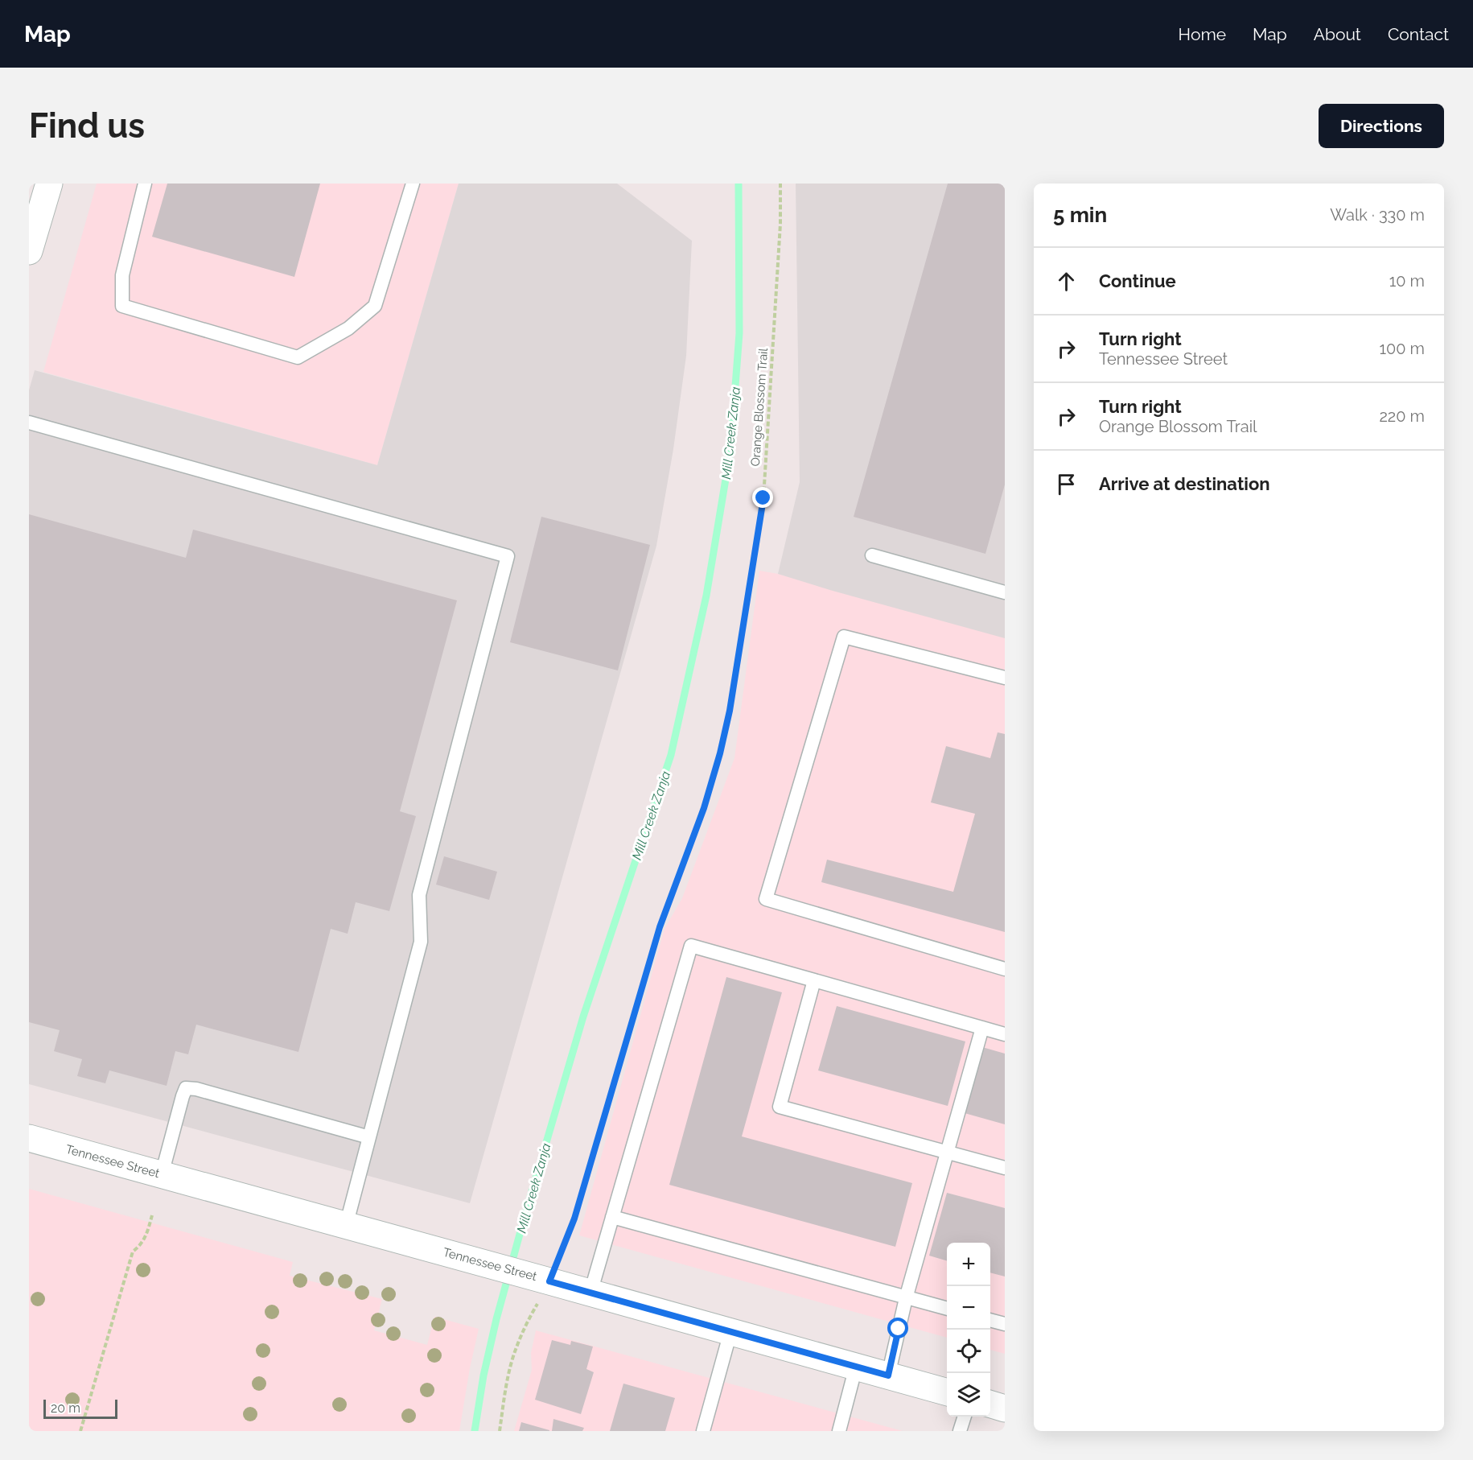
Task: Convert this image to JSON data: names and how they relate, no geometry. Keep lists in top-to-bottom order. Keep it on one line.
{"streets":{"main road":["Tennessee Street"],"path":["Orange Blossom Trail"]},"crossings":[["Orange Blossom Trail","Tennessee Street"]],"water":["Mill Creek Zanja"],"scale_bar":"20 m","page":{"header":"Map","nav":["Home","Map","About","Contact"],"buttons":"Directions","title":"Find us","heading":["5 min","Walk · 330 m"],"list":[["Continue","10 m"],["Turn right","Tennessee Street","100 m"],["Turn right","Orange Blossom Trail","220 m"],"Arrive at destination"],"map_buttons":["+","−"],"scale":"20 m"}}
